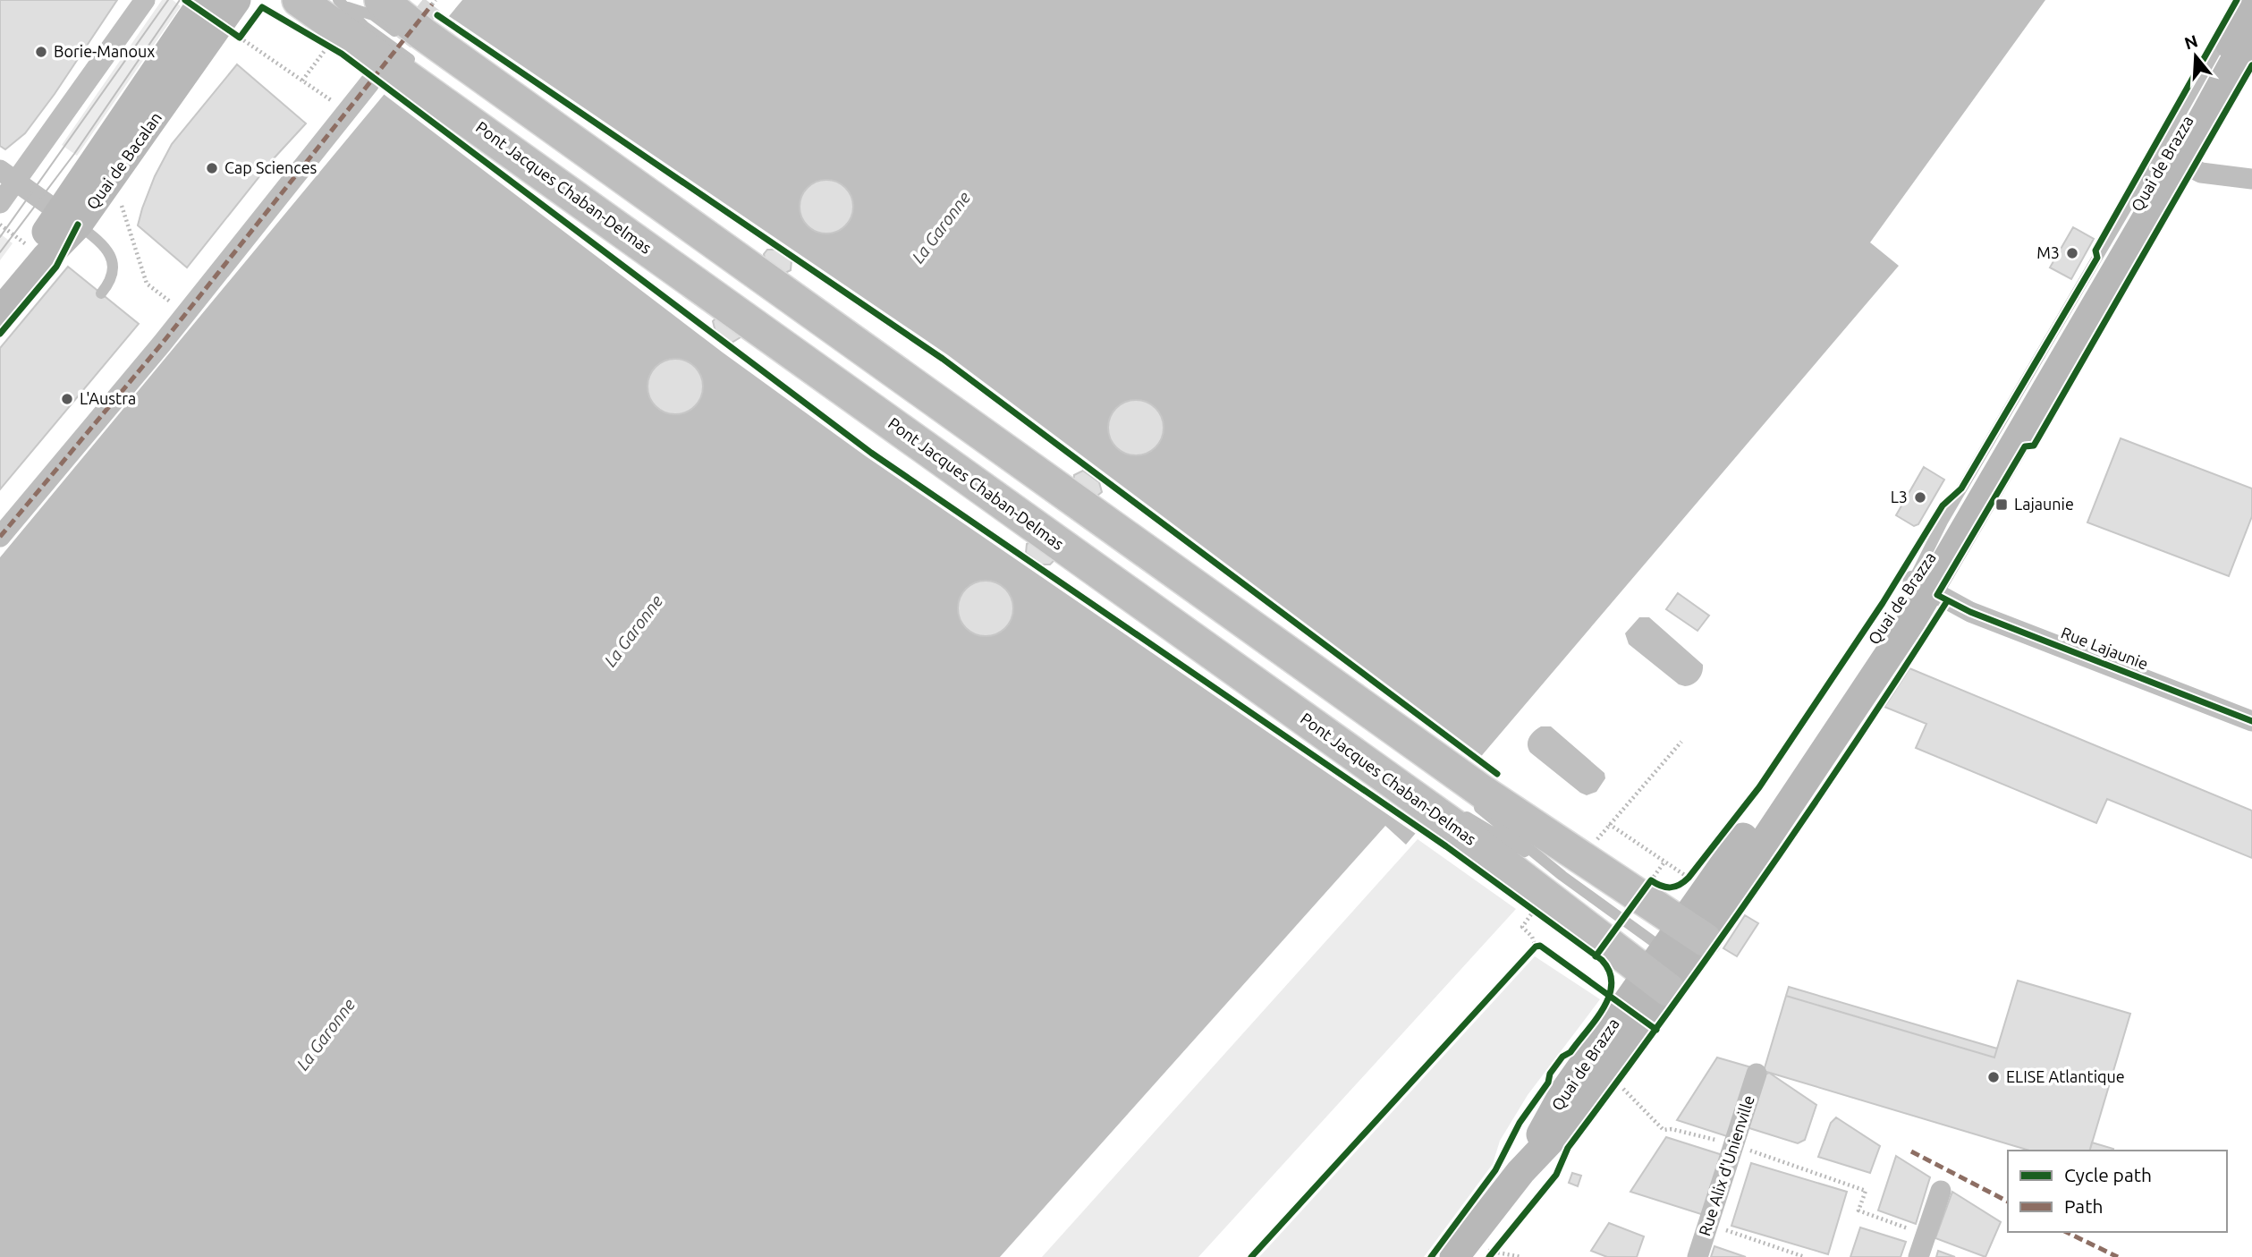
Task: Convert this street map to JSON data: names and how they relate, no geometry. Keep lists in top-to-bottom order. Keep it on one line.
{"streets":{"main road":["Quai de Bacalan","Quai de Brazza","Pont Jacques Chaban-Delmas"],"street":["Rue Lajaunie","Rue Alix d'Unienville"]},"crossings":[["Quai de Brazza","Pont Jacques Chaban-Delmas"],["Quai de Brazza","Rue Lajaunie"]],"water":["La Garonne"],"places":{"other":["Borie-Manoux","Cap Sciences","M3","L'Austra","L3","ELISE Atlantique"],"transit":["Lajaunie"]},"legend":["Cycle path","Path"],"north":"top"}
